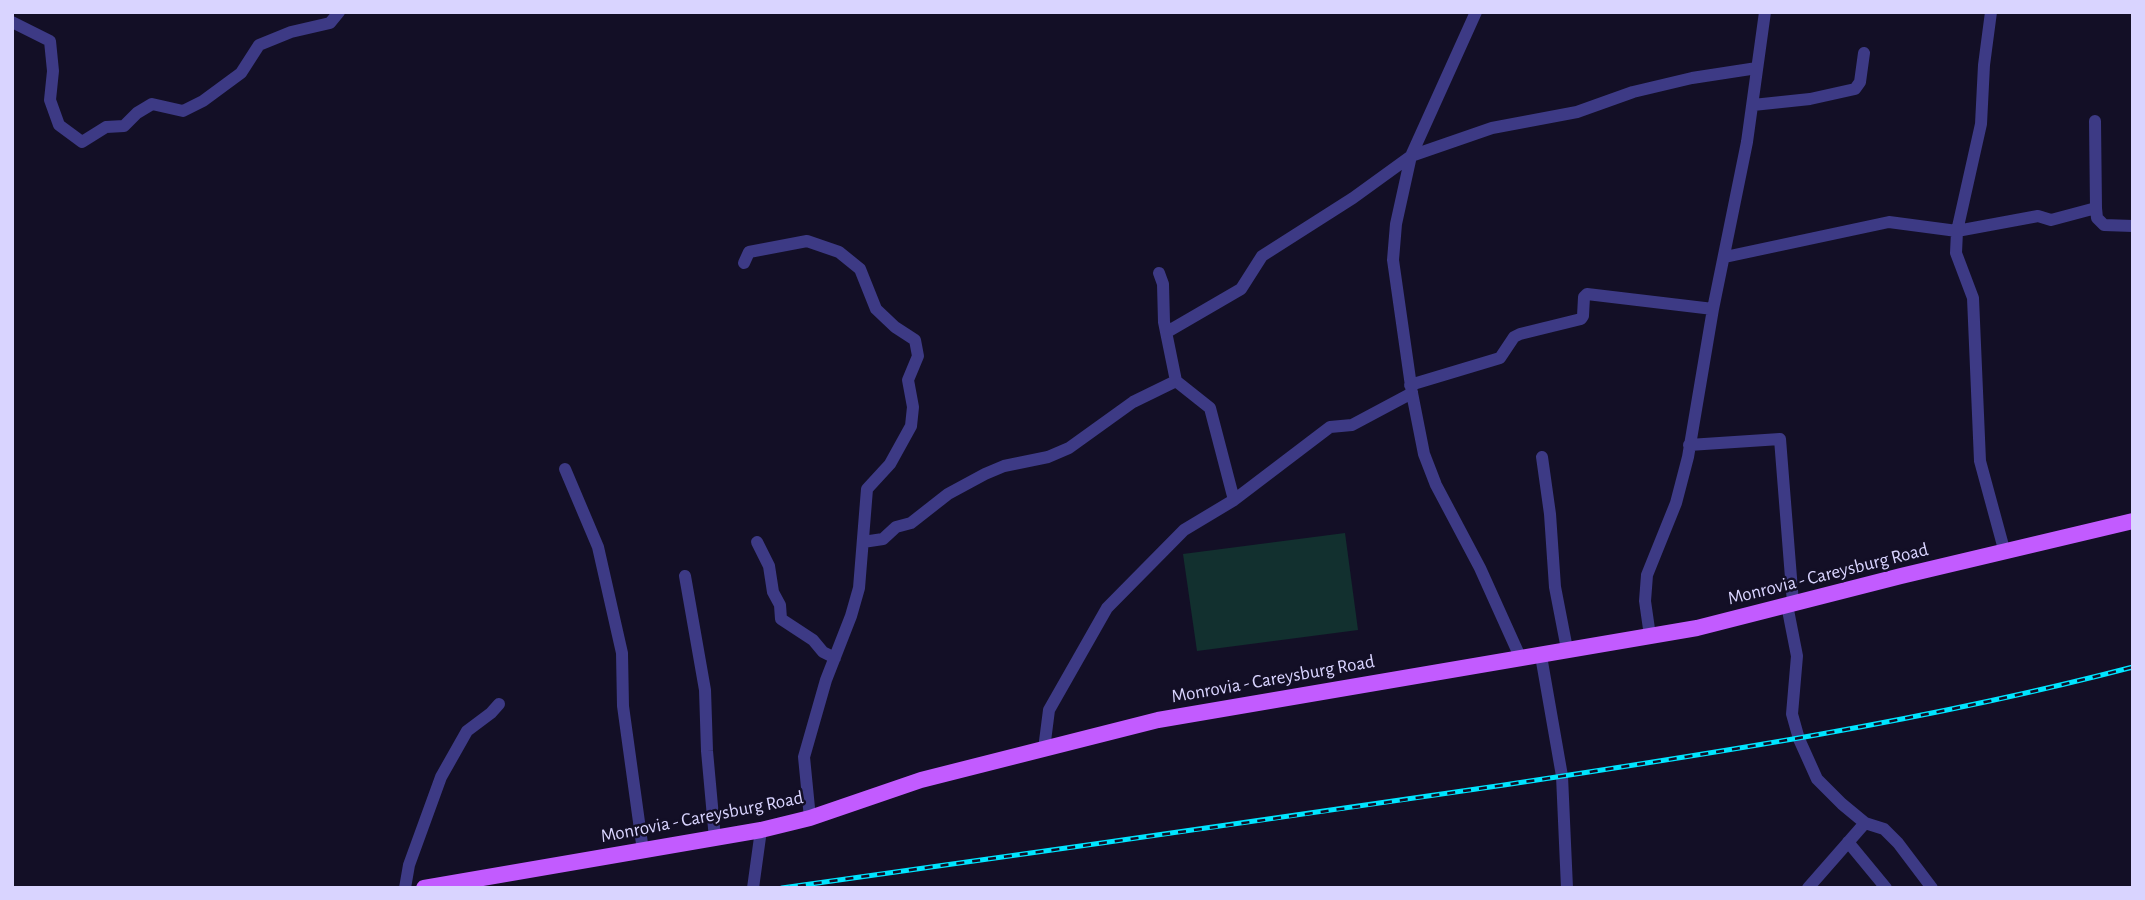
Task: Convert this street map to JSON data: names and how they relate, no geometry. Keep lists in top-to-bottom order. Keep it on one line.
{"streets":{"main road":["Monrovia - Careysburg Road"]}}
